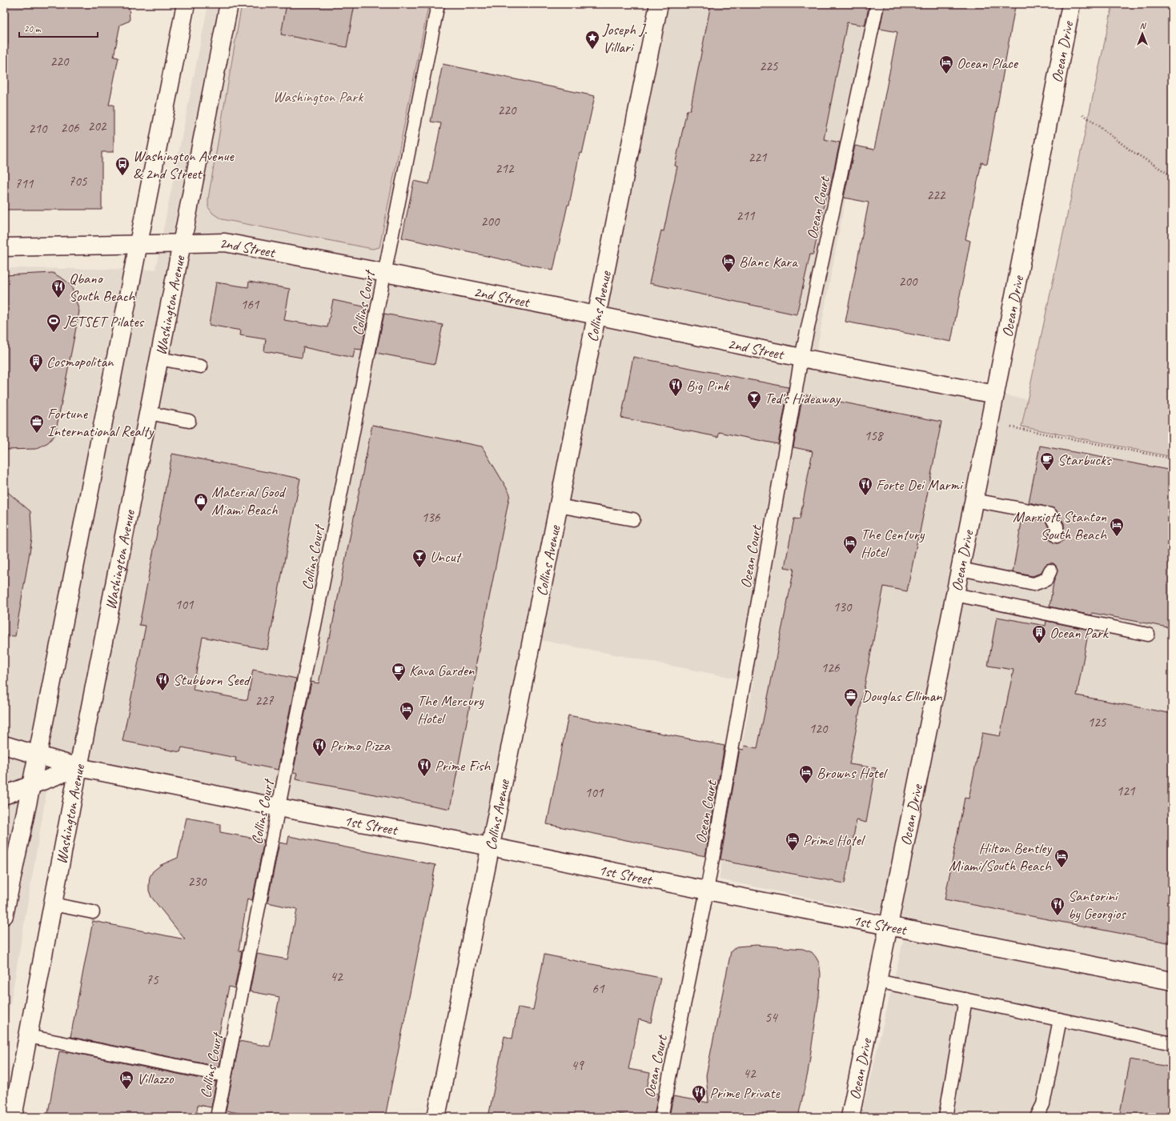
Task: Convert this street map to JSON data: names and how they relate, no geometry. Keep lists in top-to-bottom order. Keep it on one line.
{"streets":{"street":["Ocean Drive","2nd Street","Washington Avenue","Collins Avenue","1st Street"],"lane":["Ocean Court","Collins Court"]},"crossings":[["Ocean Drive","2nd Street"],["Ocean Drive","1st Street"],["Ocean Court","2nd Street"],["Ocean Court","1st Street"],["2nd Street","Collins Court"],["2nd Street","Washington Avenue"],["2nd Street","Collins Avenue"],["Collins Court","1st Street"],["Washington Avenue","1st Street"],["Collins Avenue","1st Street"]],"parks":["Washington Park"],"places":{"place":["Joseph J. Villari"],"hotel":["Ocean Place","Blanc Kara","Marriott Stanton South Beach","The Century Hotel","The Mercury Hotel","Browns Hotel","Prime Hotel","Hilton Bentley Miami/South Beach","Villazzo"],"bus stop":["Washington Avenue & 2nd Street"],"restaurant":["Qbano South Beach","Big Pink","Forte Dei Marmi","Stubborn Seed","Primo Pizza","Prime Fish","Santorini by Georgios","Prime Private"],"sports":["JETSET Pilates"],"building":["Cosmopolitan","Ocean Park"],"bar":["Ted's Hideaway","Uncut"],"office":["Fortune International Realty","Douglas Elliman"],"cafe":["Starbucks","Kava Garden"],"shop":["Material Good Miami Beach"]},"house_numbers":["220","225","220","202","206","210","221","212","705","711","222","211","200","200","161","158","136","101","130","126","227","125","120","121","101","230","42","75","61","54","49","42"],"scale_bar":"20 m","north":"top"}
